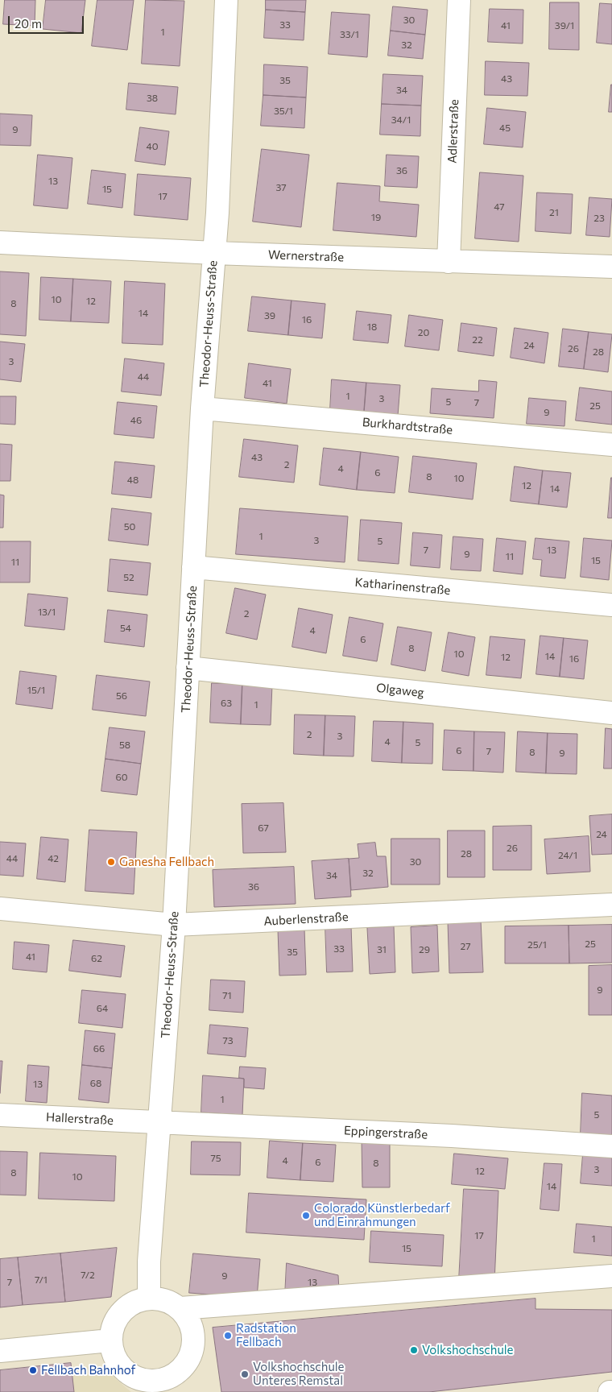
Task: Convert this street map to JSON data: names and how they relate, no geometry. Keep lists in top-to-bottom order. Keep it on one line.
{"streets":{"street":["Adlerstraße","Wernerstraße","Theodor-Heuss-Straße","Burkhardtstraße","Katharinenstraße","Olgaweg","Auberlenstraße","Hallerstraße","Eppingerstraße"]},"crossings":[["Adlerstraße","Wernerstraße"],["Wernerstraße","Theodor-Heuss-Straße"],["Theodor-Heuss-Straße","Burkhardtstraße"],["Theodor-Heuss-Straße","Katharinenstraße"],["Theodor-Heuss-Straße","Olgaweg"],["Theodor-Heuss-Straße","Auberlenstraße"],["Theodor-Heuss-Straße","Hallerstraße"],["Theodor-Heuss-Straße","Eppingerstraße"],["Hallerstraße","Eppingerstraße"]],"places":["Ganesha Fellbach","Colorado Künstlerbedarf und Einrahmungen","Radstation Fellbach","Volkshochschule","Fellbach Bahnhof","Volkshochschule Unteres Remstal"],"house_numbers":["30","33","41","39/1","1","33/1","32","43","35","34","38","35/1","34/1","45","9","40","36","13","37","15","17","47","21","19","23","10","12","8","14","39","16","18","20","22","24","26","28","3","44","41","1","3","5","7","25","9","46","43","2","4","6","8","10","48","12","14","50","1","3","5","7","13","9","11","15","11","52","13/1","2","54","4","6","8","10","14","12","16","15/1","56","63","1","2","3","4","5","58","6","7","8","9","60","67","24","26","28","24/1","44","42","30","32","34","36","25","25/1","27","33","31","29","35","41","62","9","71","64","73","66","68","13","1","5","75","4","6","8","3","12","8","10","14","17","1","15","7/2","9","7/1","7","13"],"scale_bar":"20 m"}
